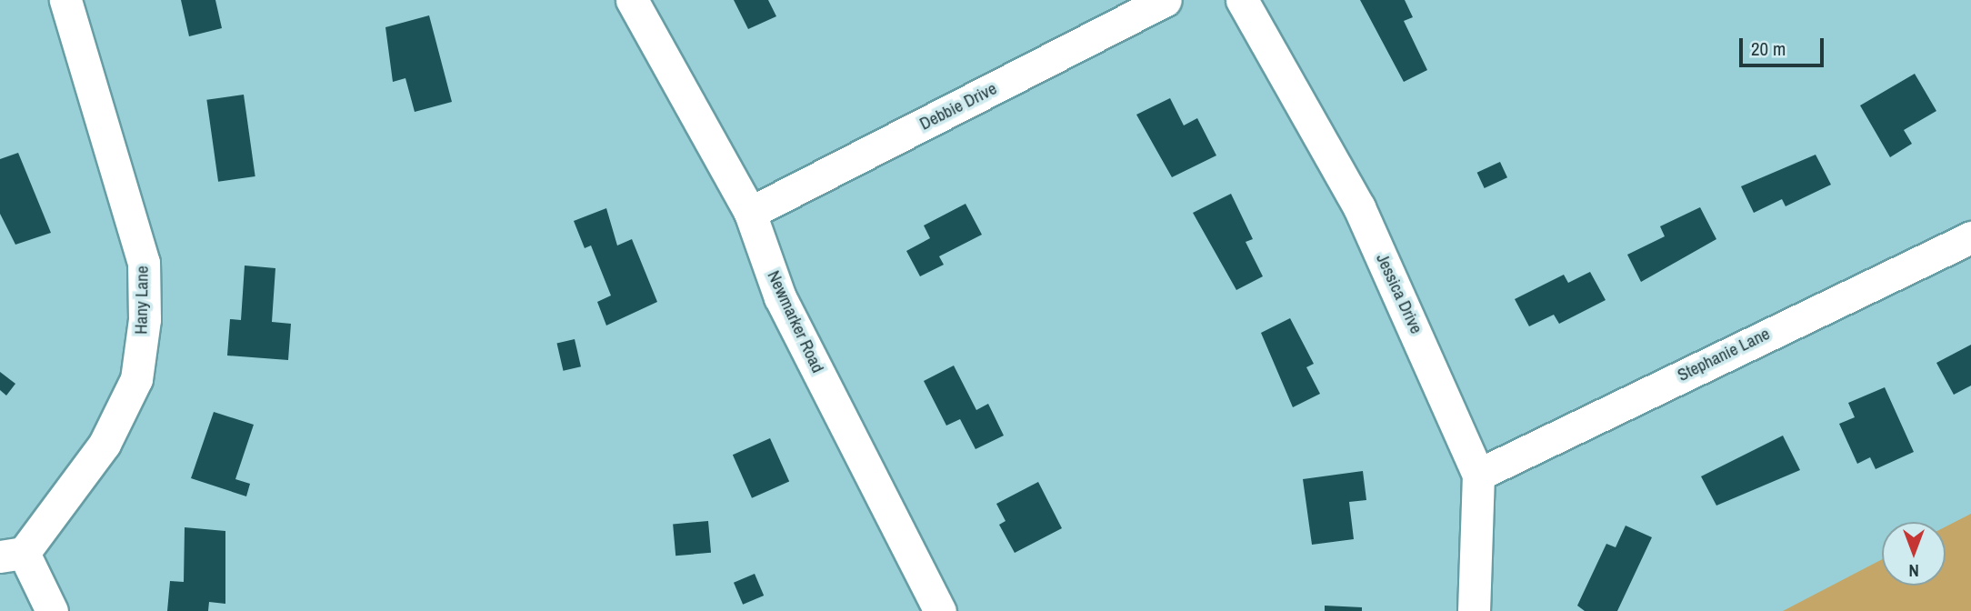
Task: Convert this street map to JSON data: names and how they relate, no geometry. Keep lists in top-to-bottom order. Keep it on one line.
{"streets":{"street":["Debbie Drive","Jessica Drive","Hany Lane","Newmarker Road","Stephanie Lane"]},"crossings":[["Debbie Drive","Newmarker Road"],["Jessica Drive","Stephanie Lane"]],"scale_bar":"20 m","north":"bottom"}
